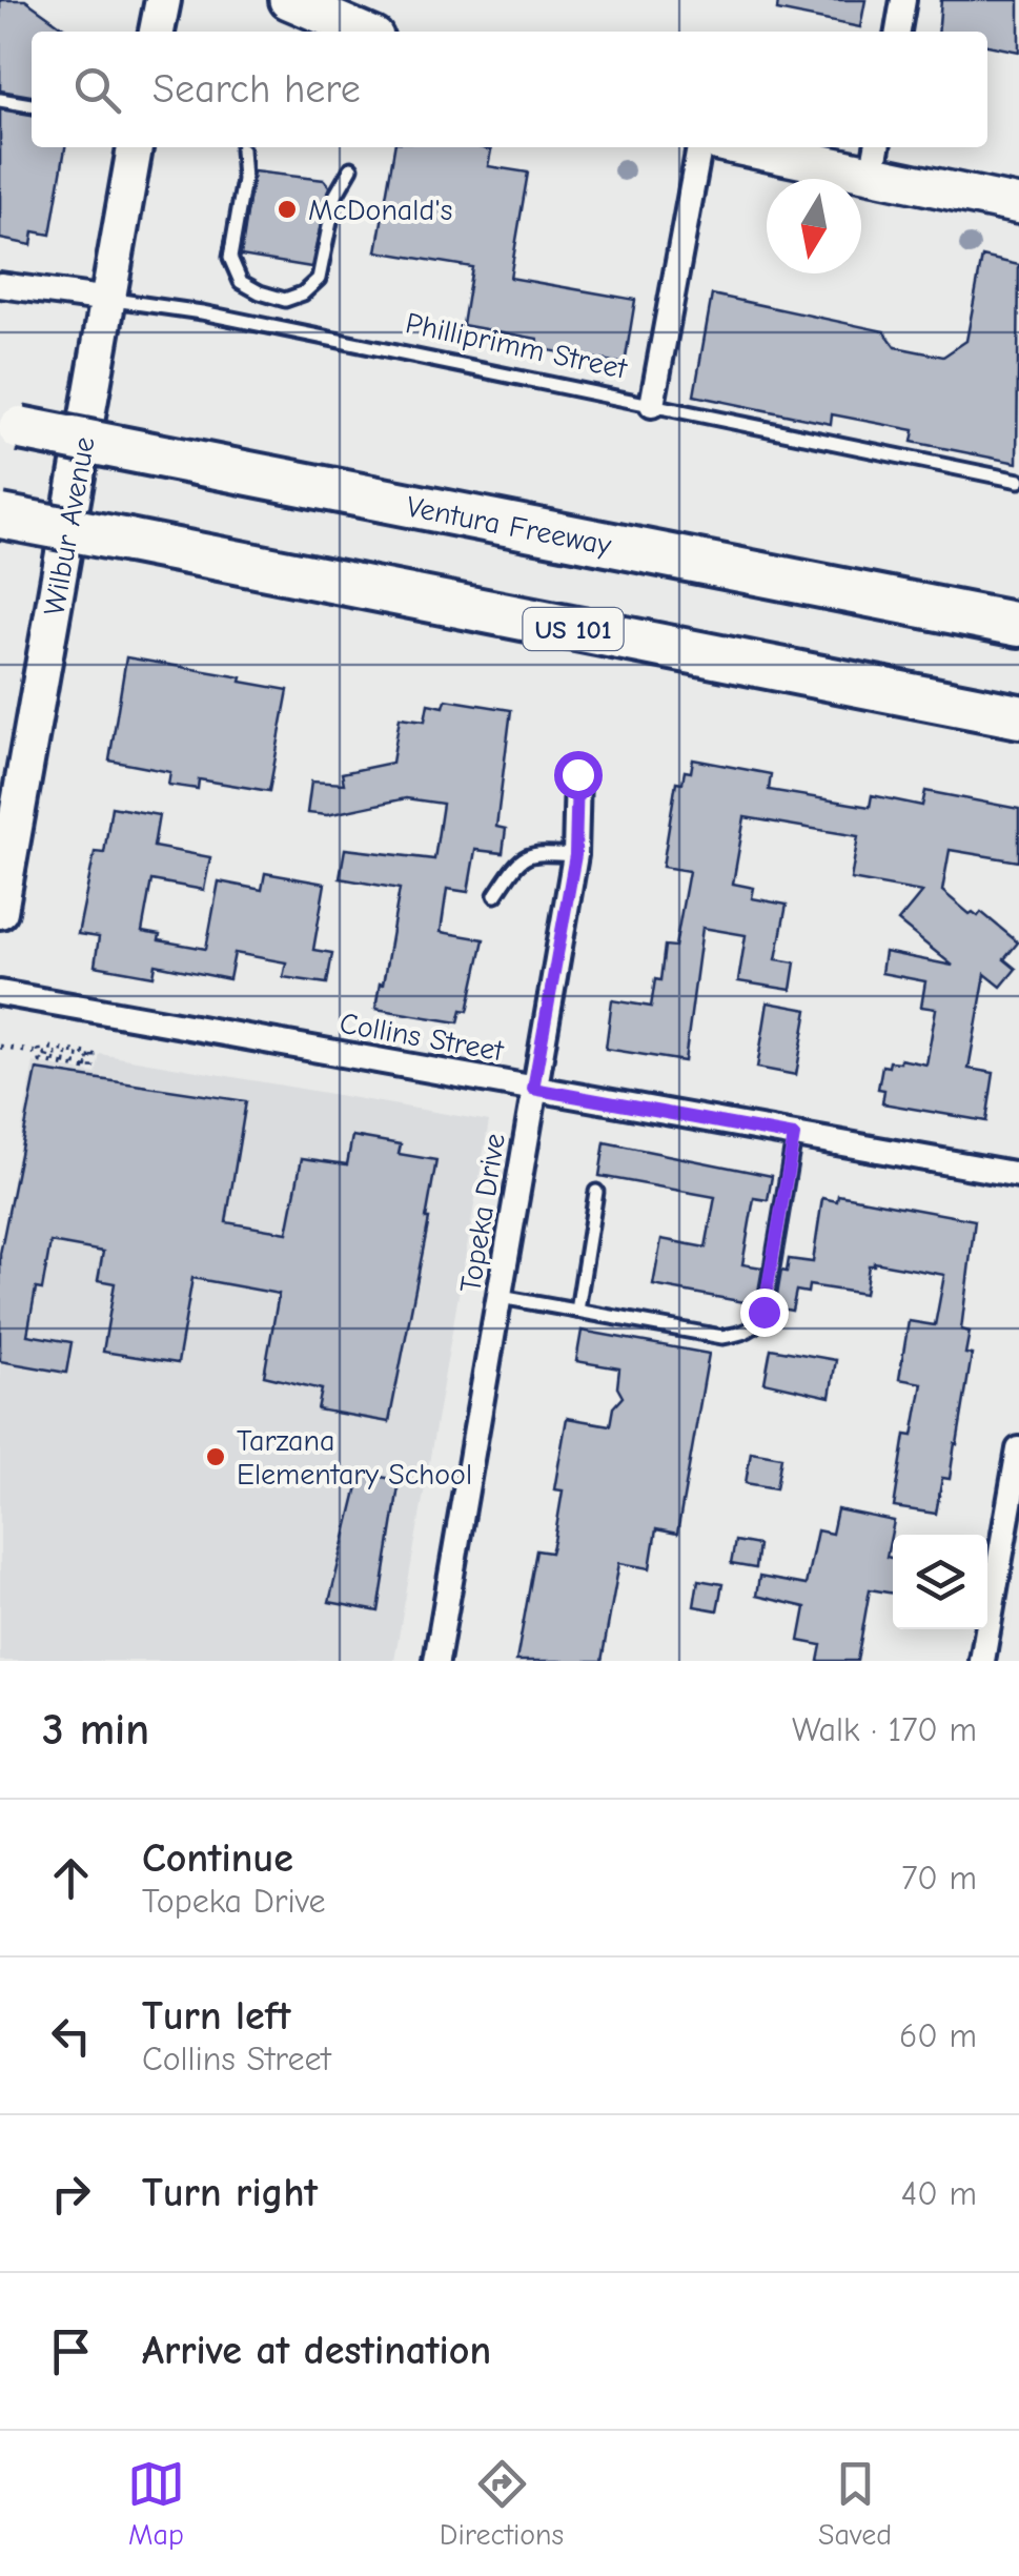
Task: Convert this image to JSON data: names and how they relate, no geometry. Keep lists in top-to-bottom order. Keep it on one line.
{"streets":{"highway":["Ventura Freeway","US 101"],"main road":["Wilbur Avenue"],"street":["Philliprimm Street","Collins Street","Topeka Drive"]},"crossings":[["Philliprimm Street","Wilbur Avenue"],["Collins Street","Topeka Drive"]],"places":["McDonald's","Tarzana Elementary School"],"north":"bottom","page":{"search":"Search here","heading":["3 min","Walk · 170 m"],"list":[["Continue","Topeka Drive","70 m"],["Turn left","Collins Street","60 m"],["Turn right","40 m"],"Arrive at destination"],"nav":["Map","Directions","Saved"]}}
